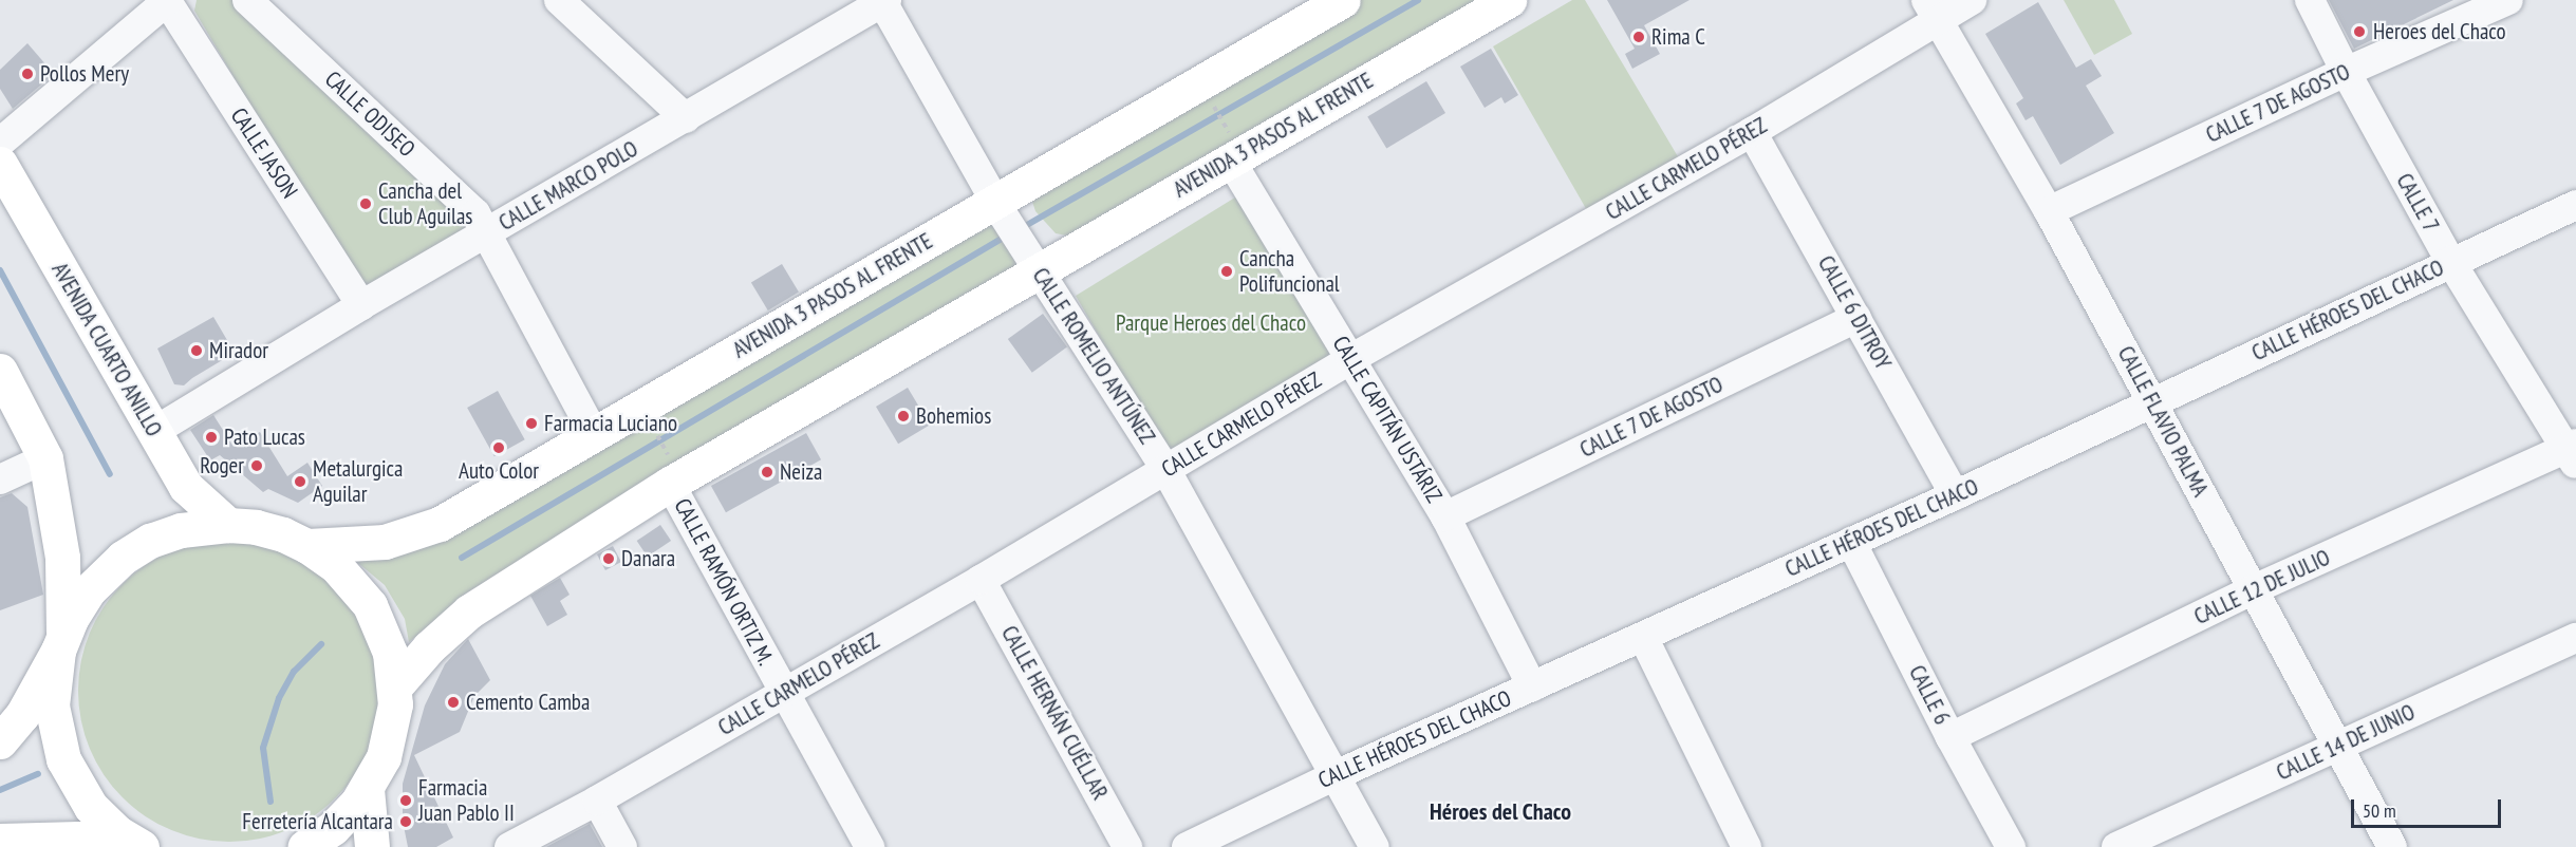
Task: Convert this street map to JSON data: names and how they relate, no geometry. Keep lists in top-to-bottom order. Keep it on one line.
{"streets":{"main road":["AVENIDA 3 PASOS AL FRENTE","AVENIDA CUARTO ANILLO"],"street":["CALLE 7 DE AGOSTO","CALLE ODISEO","CALLE JASON","CALLE CARMELO PÉREZ","CALLE MARCO POLO","CALLE 7","CALLE HÉROES DEL CHACO","CALLE 6 DITROY","CALLE ROMELIO ANTÚNEZ","CALLE CAPITÁN USTÁRIZ","CALLE FLAVIO PALMA","CALLE RAMÓN ORTIZ M.","CALLE 12 DE JULIO","CALLE 6","CALLE HERNÁN CUÉLLAR","CALLE 14 DE JUNIO"]},"crossings":[["CALLE 7 DE AGOSTO","CALLE 7"],["CALLE 7 DE AGOSTO","CALLE 6 DITROY"],["CALLE 7 DE AGOSTO","CALLE CAPITÁN USTÁRIZ"],["CALLE 7 DE AGOSTO","CALLE FLAVIO PALMA"],["CALLE ODISEO","AVENIDA 3 PASOS AL FRENTE"],["CALLE ODISEO","CALLE MARCO POLO"],["AVENIDA 3 PASOS AL FRENTE","CALLE ROMELIO ANTÚNEZ"],["AVENIDA 3 PASOS AL FRENTE","CALLE CAPITÁN USTÁRIZ"],["CALLE JASON","CALLE MARCO POLO"],["CALLE CARMELO PÉREZ","CALLE 6 DITROY"],["CALLE CARMELO PÉREZ","CALLE ROMELIO ANTÚNEZ"],["CALLE CARMELO PÉREZ","CALLE CAPITÁN USTÁRIZ"],["CALLE CARMELO PÉREZ","CALLE FLAVIO PALMA"],["CALLE CARMELO PÉREZ","CALLE RAMÓN ORTIZ M."],["CALLE CARMELO PÉREZ","CALLE HERNÁN CUÉLLAR"],["CALLE MARCO POLO","AVENIDA CUARTO ANILLO"],["CALLE MARCO POLO","CALLE ROMELIO ANTÚNEZ"],["CALLE 7","CALLE HÉROES DEL CHACO"],["CALLE 7","CALLE 12 DE JULIO"],["CALLE HÉROES DEL CHACO","CALLE 6 DITROY"],["CALLE HÉROES DEL CHACO","CALLE ROMELIO ANTÚNEZ"],["CALLE HÉROES DEL CHACO","CALLE CAPITÁN USTÁRIZ"],["CALLE HÉROES DEL CHACO","CALLE FLAVIO PALMA"],["CALLE HÉROES DEL CHACO","CALLE 6"],["CALLE FLAVIO PALMA","CALLE 12 DE JULIO"],["CALLE FLAVIO PALMA","CALLE 14 DE JUNIO"],["CALLE 12 DE JULIO","CALLE 6"]],"districts":["Héroes del Chaco"],"parks":["Parque Heroes del Chaco"],"places":["Heroes del Chaco","Rima C","Pollos Mery","Cancha del Club Aguilas","Cancha Polifuncional","Mirador","Bohemios","Farmacia Luciano","Pato Lucas","Auto Color","Roger","Neiza","Metalurgica Aguilar","Danara","Cemento Camba","Farmacia Juan Pablo II","Ferretería Alcantara"],"scale_bar":"50 m"}
